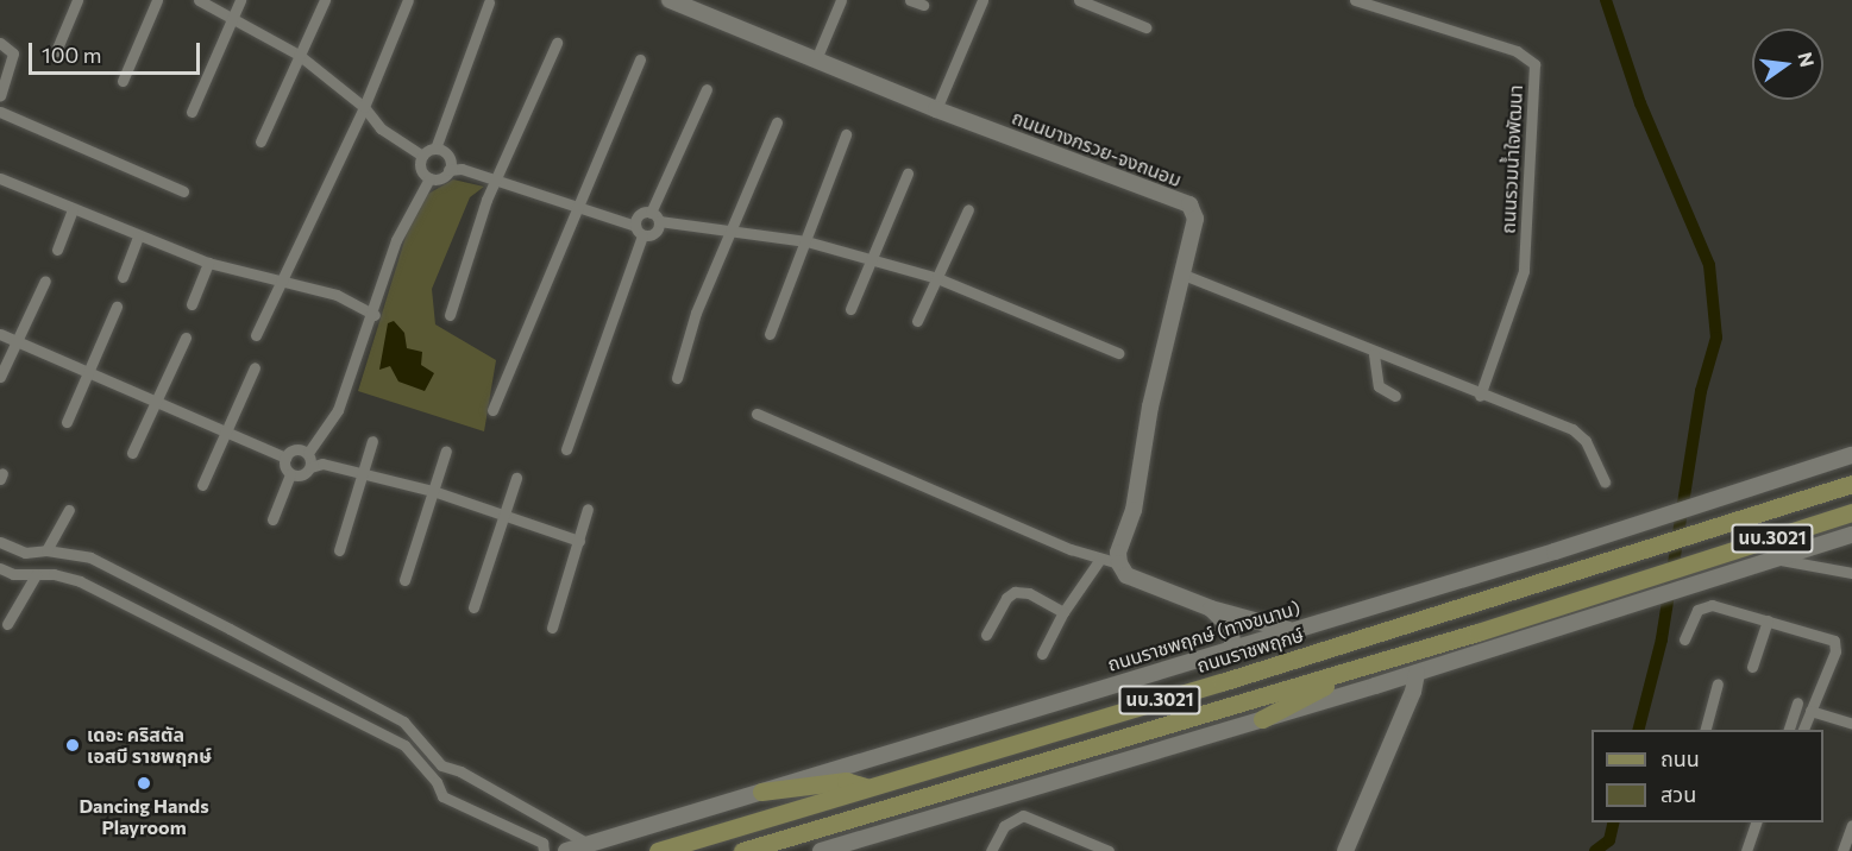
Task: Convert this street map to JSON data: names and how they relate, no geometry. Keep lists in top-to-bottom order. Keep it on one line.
{"streets":{"main road":["ถนนบางกรวย-จงถนอม","นบ.3021","ถนนราชพฤกษ์ (ทางขนาน)","ถนนราชพฤกษ์"],"street":["ถนนรวมน้ำใจพัฒนา"]},"places":["เดอะ คริสตัล เอสบี ราชพฤกษ์","Dancing Hands Playroom"],"legend":["ถนน","สวน"],"scale_bar":"100 m","north":"right"}
